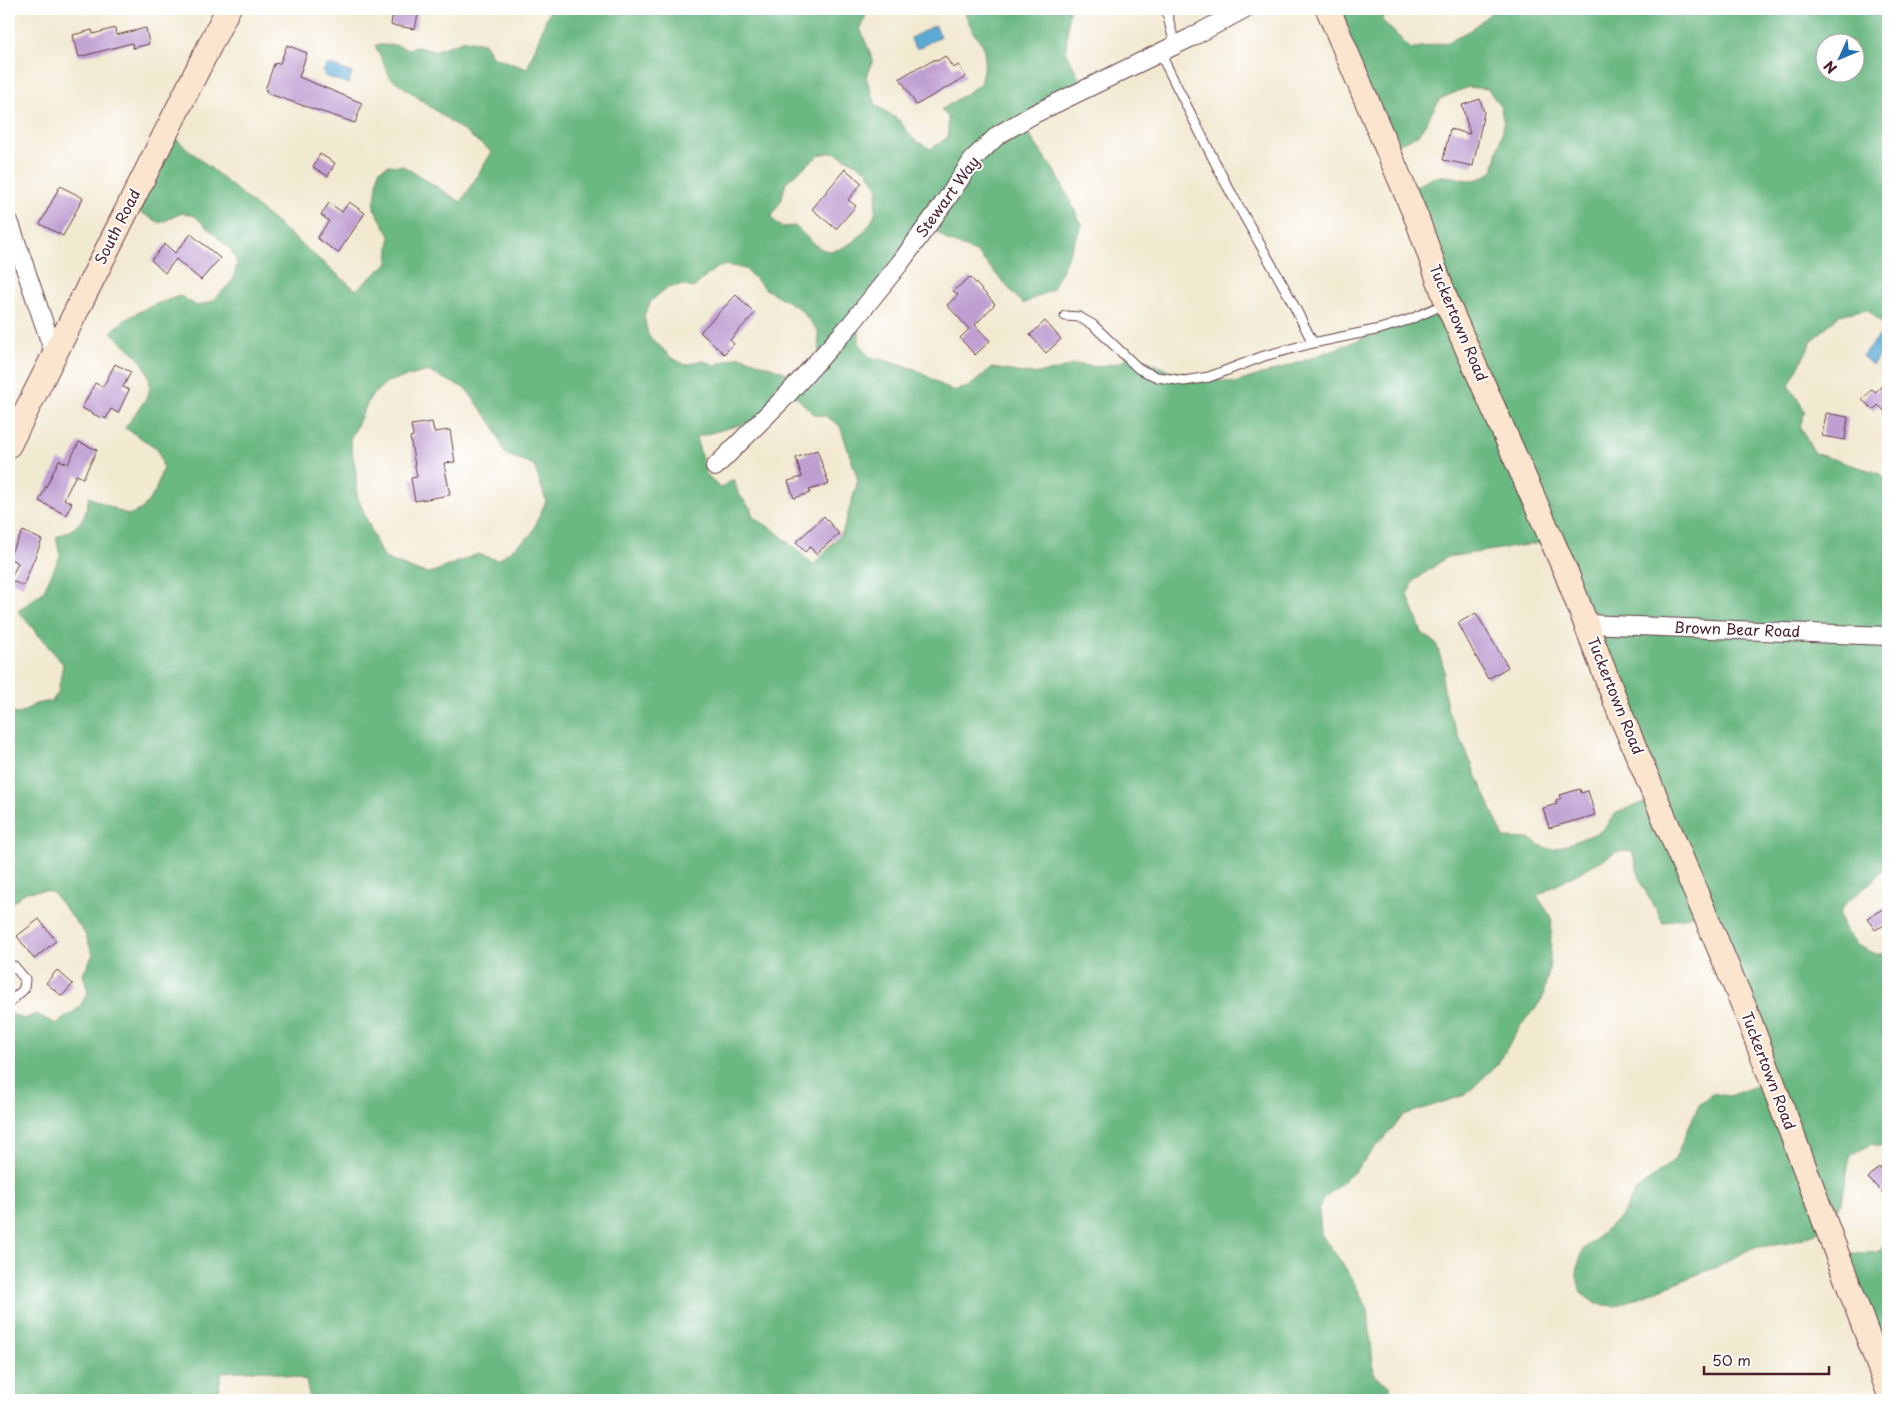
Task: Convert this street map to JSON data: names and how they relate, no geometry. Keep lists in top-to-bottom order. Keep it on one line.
{"streets":{"street":["Stewart Way","South Road","Tuckertown Road","Brown Bear Road"]},"crossings":[["Tuckertown Road","Brown Bear Road"]],"scale_bar":"50 m","north":"bottom left"}
